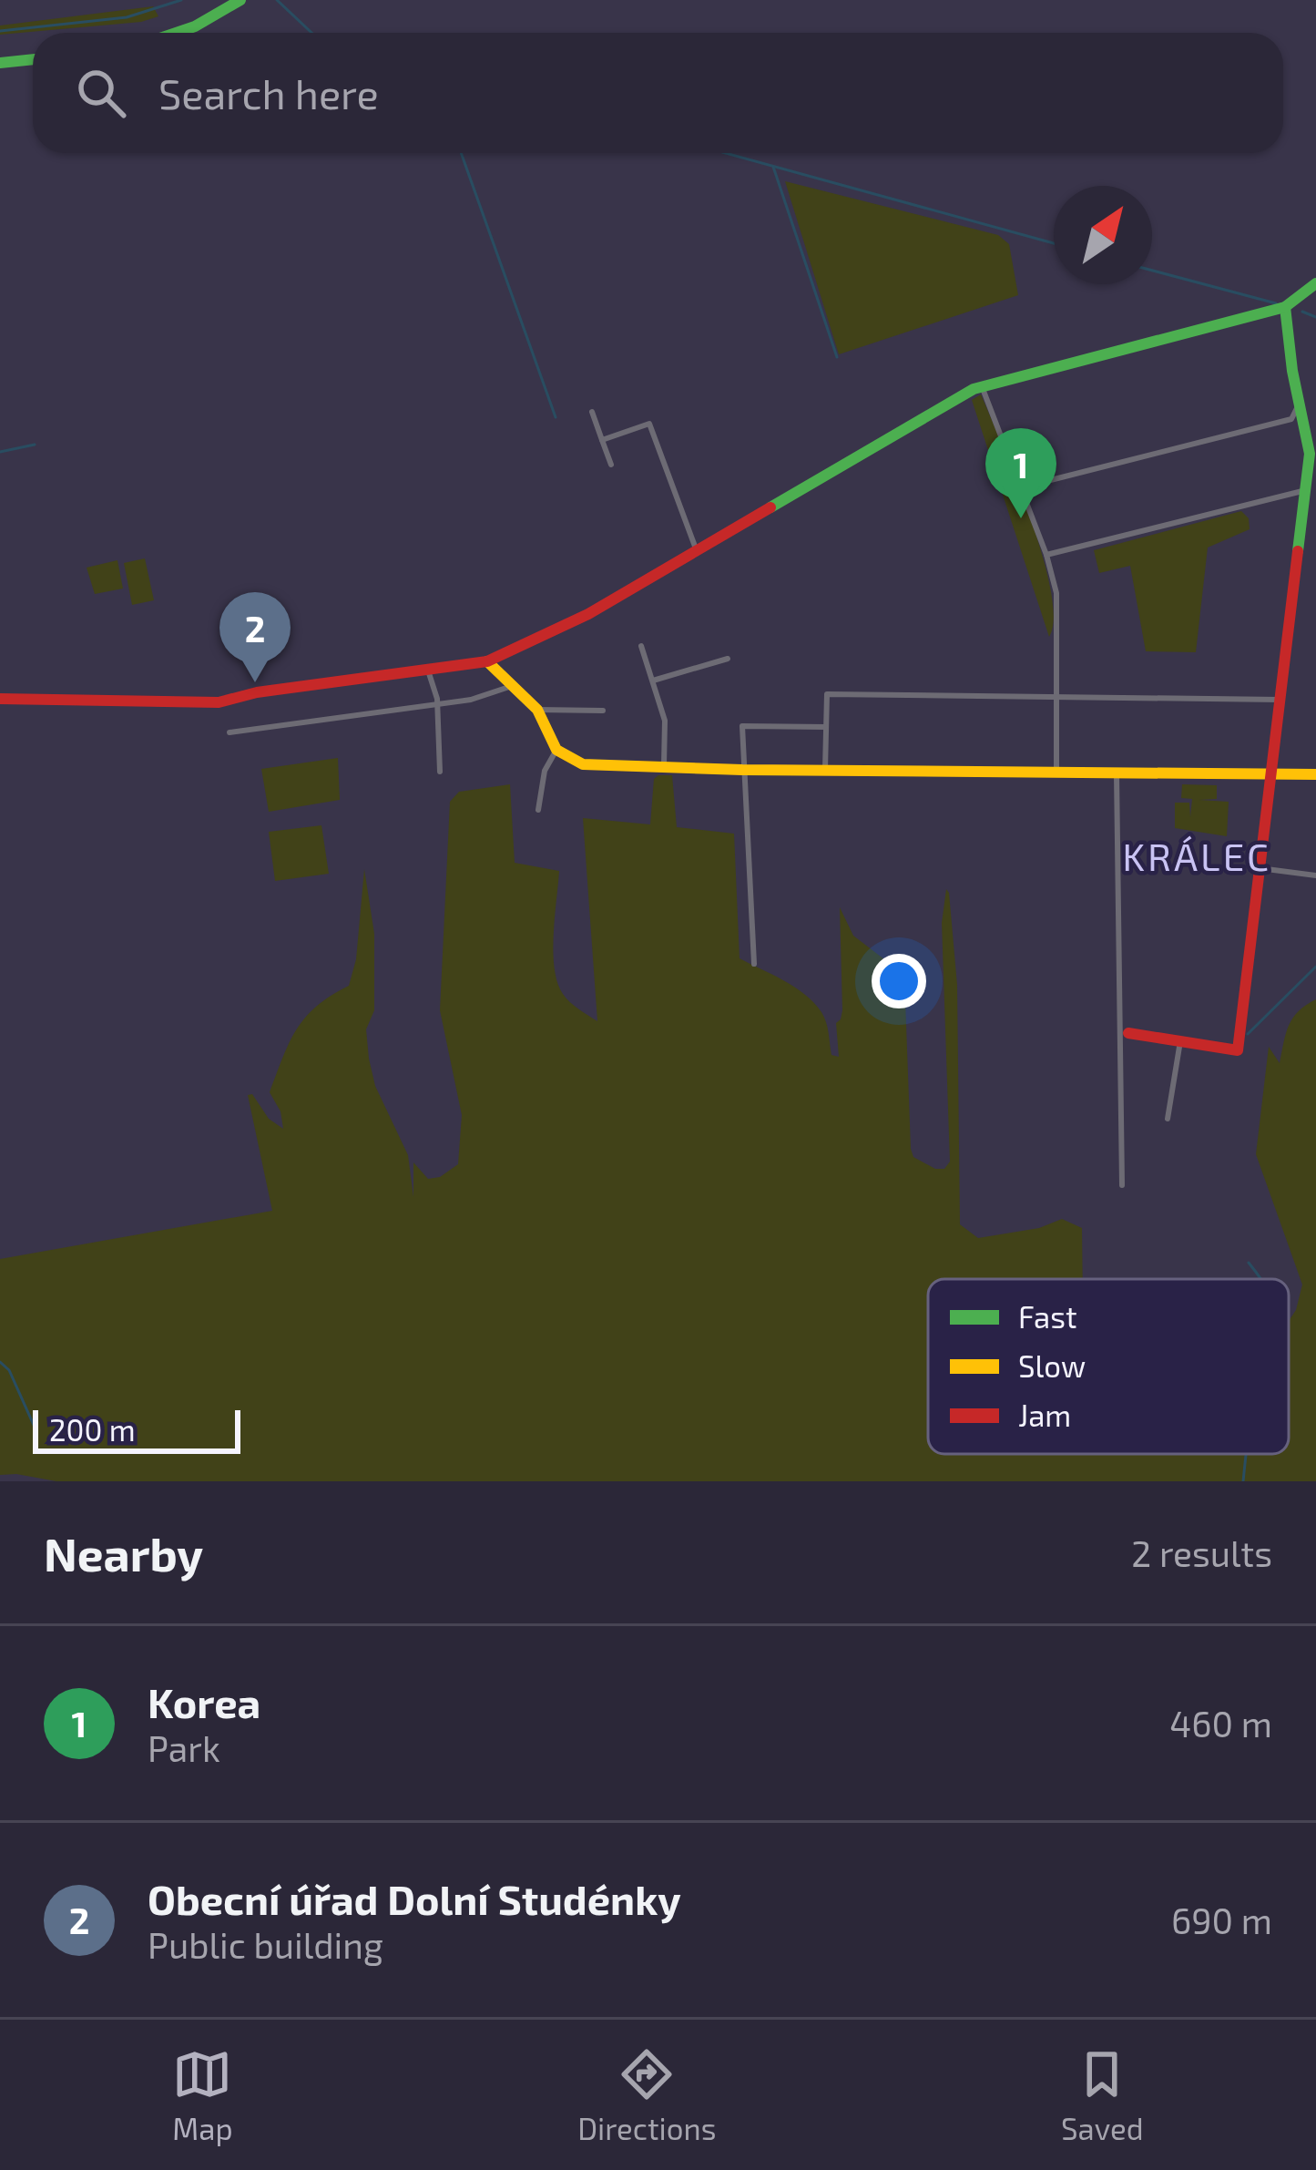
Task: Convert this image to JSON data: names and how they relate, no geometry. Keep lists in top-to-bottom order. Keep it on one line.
{"districts":["KRÁLEC"],"legend":["Fast","Slow","Jam"],"scale_bar":"200 m","north":"top right","page":{"search":"Search here","pins":["1","2"],"scale":"200 m","heading":["Nearby","2 results"],"list":[{"mark":"1","name":"Korea","note":"Park","value":"460 m"},{"mark":"2","name":"Obecní úřad Dolní Studénky","note":"Public building","value":"690 m"}],"nav":["Map","Directions","Saved"]}}
